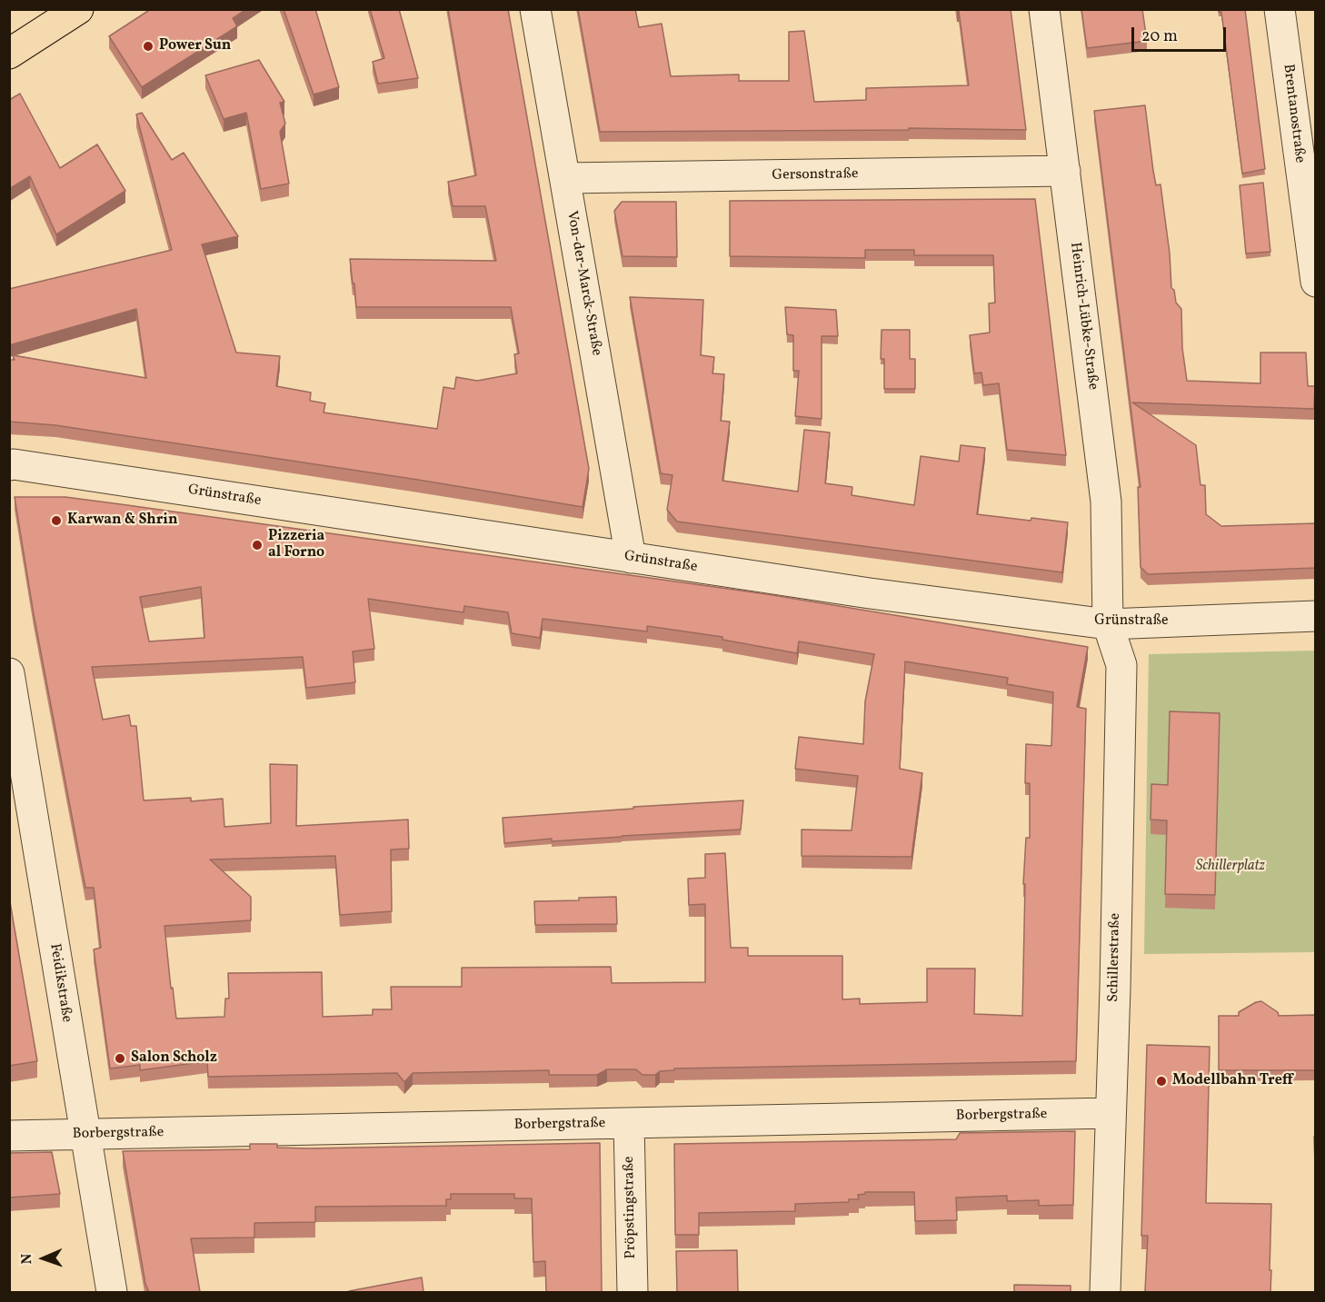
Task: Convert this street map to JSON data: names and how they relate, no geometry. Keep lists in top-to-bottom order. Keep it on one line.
{"streets":{"street":["Brentanostraße","Gersonstraße","Von-der-Marck-Straße","Heinrich-Lübke-Straße","Grünstraße","Schillerstraße","Feidikstraße","Borbergstraße","Pröpstingstraße"]},"crossings":[["Gersonstraße","Von-der-Marck-Straße"],["Gersonstraße","Heinrich-Lübke-Straße"],["Von-der-Marck-Straße","Grünstraße"],["Heinrich-Lübke-Straße","Grünstraße"],["Heinrich-Lübke-Straße","Schillerstraße"],["Grünstraße","Schillerstraße"],["Schillerstraße","Borbergstraße"],["Feidikstraße","Borbergstraße"],["Borbergstraße","Pröpstingstraße"]],"parks":["Schillerplatz"],"places":["Power Sun","Karwan & Shrin","Pizzeria al Forno","Salon Scholz","Modellbahn Treff"],"scale_bar":"20 m","north":"left"}
